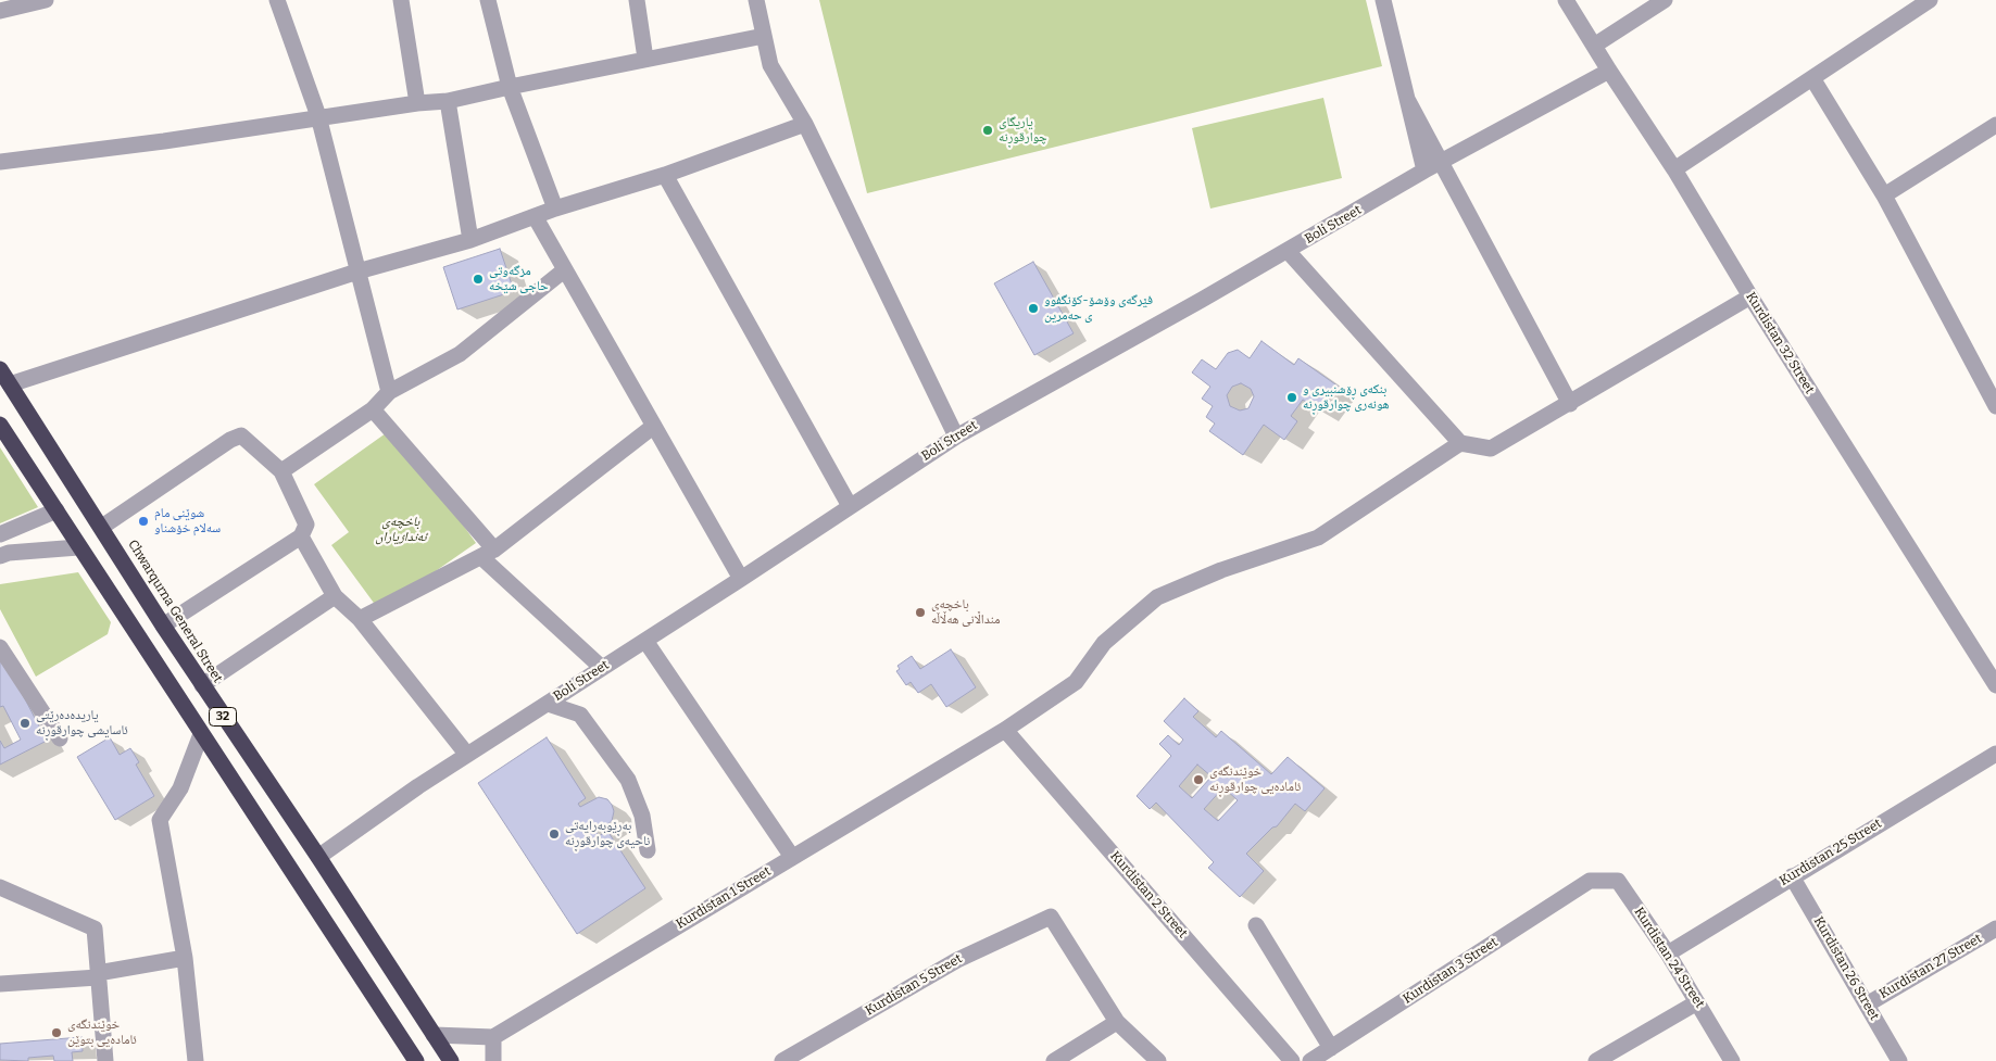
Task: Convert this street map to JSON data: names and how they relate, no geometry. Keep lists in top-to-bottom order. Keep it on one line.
{"streets":{"highway":["Chwarqurna General Street","32"],"street":["Boli Street","Kurdistan 32 Street","Kurdistan 25 Street","Kurdistan 2 Street","Kurdistan 1 Street","Kurdistan 24 Street","Kurdistan 27 Street","Kurdistan 26 Street","Kurdistan 3 Street","Kurdistan 5 Street"]},"crossings":[["Boli Street","Kurdistan 32 Street"],["Boli Street","Chwarqurna General Street"],["Kurdistan 25 Street","Kurdistan 24 Street"],["Kurdistan 25 Street","Kurdistan 26 Street"],["Kurdistan 2 Street","Kurdistan 1 Street"],["Kurdistan 24 Street","Kurdistan 3 Street"],["Kurdistan 27 Street","Kurdistan 26 Street"]],"parks":["باخچەی ئەندازیاران"],"places":["یاریگای چوارقوڕنە","مزگەوتی حاجی شێخە","فێرگەی وۆشۆ-کۆنگفوو ی حەمرین","بنکەی ڕۆشنبیری و هونەری چوارقوڕنە","شوێنی مام سەلام خۆشناو","باخچەی منداڵانی هەڵاڵە","یاریدەدەرێتی ئاسایشی چوارقوڕنە","خوێندنگەی ئامادەیی چوارقوڕنە","بەڕێوبەرایەتی ناحیەی چوارقوڕنە","خوێندنگەی ئامادەیی بتوێن"]}
